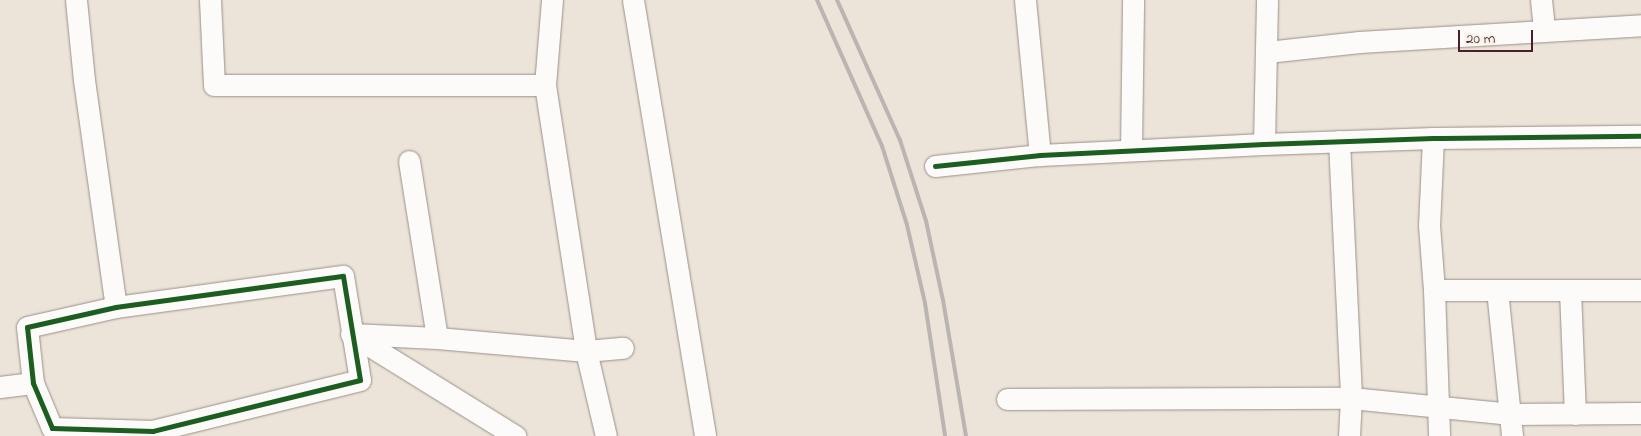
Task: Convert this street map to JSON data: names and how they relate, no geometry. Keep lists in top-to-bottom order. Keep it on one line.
{"scale_bar":"20 m"}
